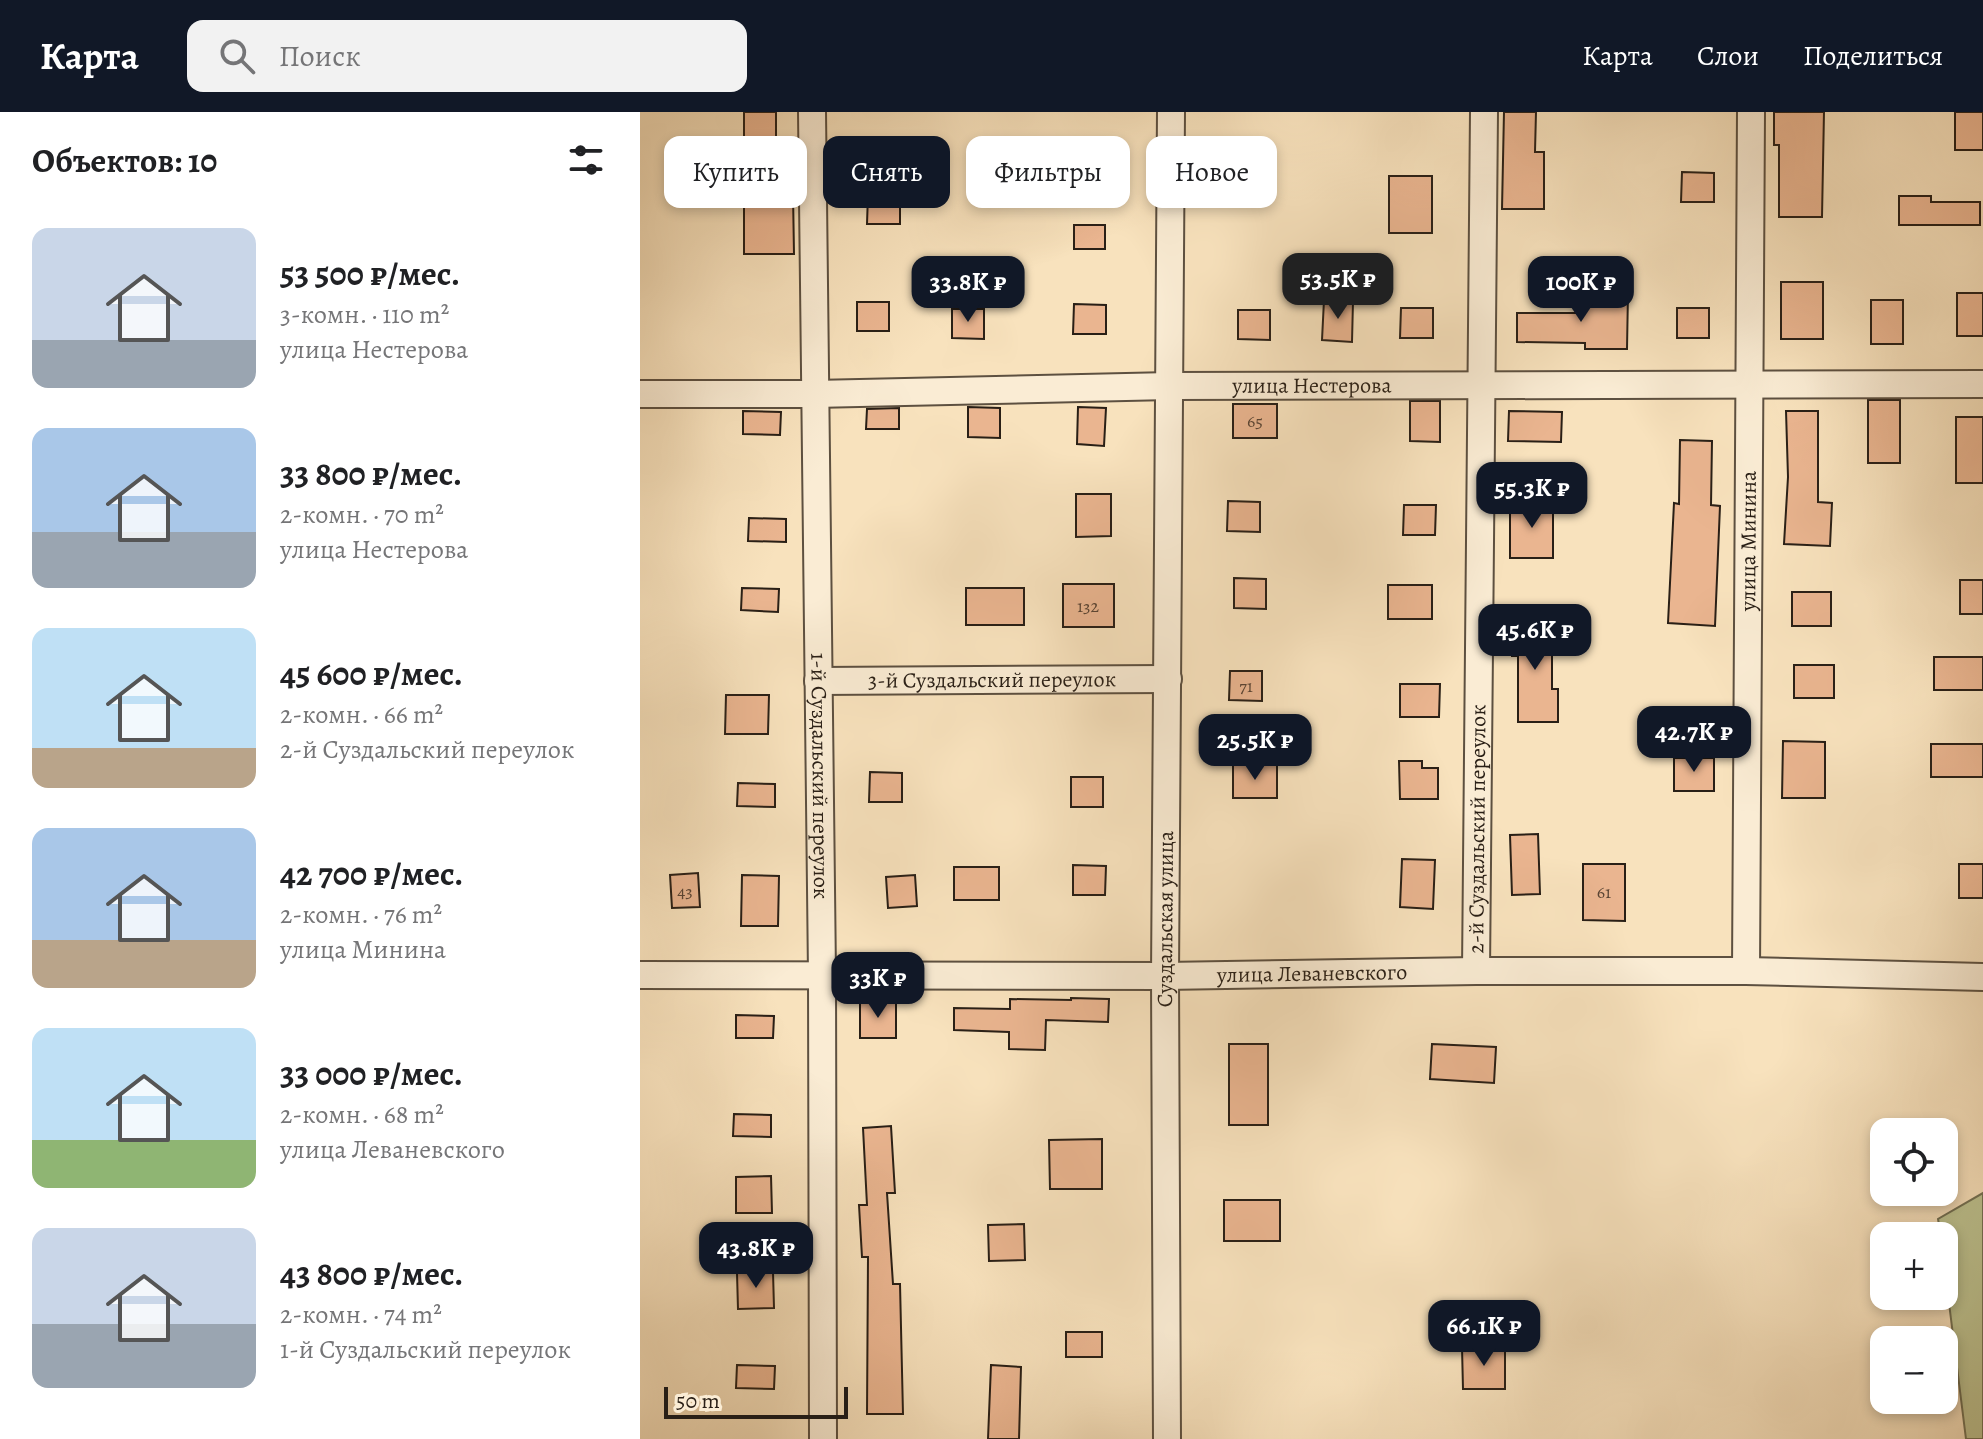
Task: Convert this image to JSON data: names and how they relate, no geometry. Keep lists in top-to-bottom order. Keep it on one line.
{"streets":{"street":["улица Нестерова","улица Минина","3-й Суздальский переулок","1-й Суздальский переулок","2-й Суздальский переулок","Суздальская улица","улица Леваневского"]},"crossings":[["улица Нестерова","улица Минина"],["улица Нестерова","1-й Суздальский переулок"],["улица Нестерова","2-й Суздальский переулок"],["улица Нестерова","Суздальская улица"],["улица Минина","улица Леваневского"],["3-й Суздальский переулок","1-й Суздальский переулок"],["3-й Суздальский переулок","Суздальская улица"],["1-й Суздальский переулок","улица Леваневского"],["2-й Суздальский переулок","улица Леваневского"],["Суздальская улица","улица Леваневского"]],"house_numbers":["65","132","71","43","61"],"scale_bar":"50 m","page":{"header":"Карта","search":"Поиск","nav":["Карта","Слои","Поделиться"],"heading":"Объектов: 10","chip":["Купить","Снять","Фильтры","Новое"],"list":[{"name":"53 500 ₽/мес.","note":"3-комн. · 110 m² · улица Нестерова"},{"name":"33 800 ₽/мес.","note":"2-комн. · 70 m² · улица Нестерова"},{"name":"45 600 ₽/мес.","note":"2-комн. · 66 m² · 2-й Суздальский переулок"},{"name":"42 700 ₽/мес.","note":"2-комн. · 76 m² · улица Минина"},{"name":"33 000 ₽/мес.","note":"2-комн. · 68 m² · улица Леваневского"},{"name":"43 800 ₽/мес.","note":"2-комн. · 74 m² · 1-й Суздальский переулок"}],"price":["53.5K ₽","33.8K ₽","100K ₽","55.3K ₽","45.6K ₽","42.7K ₽","25.5K ₽","33K ₽","43.8K ₽","66.1K ₽"],"map_buttons":["+","−"],"scale":"50 m"}}
